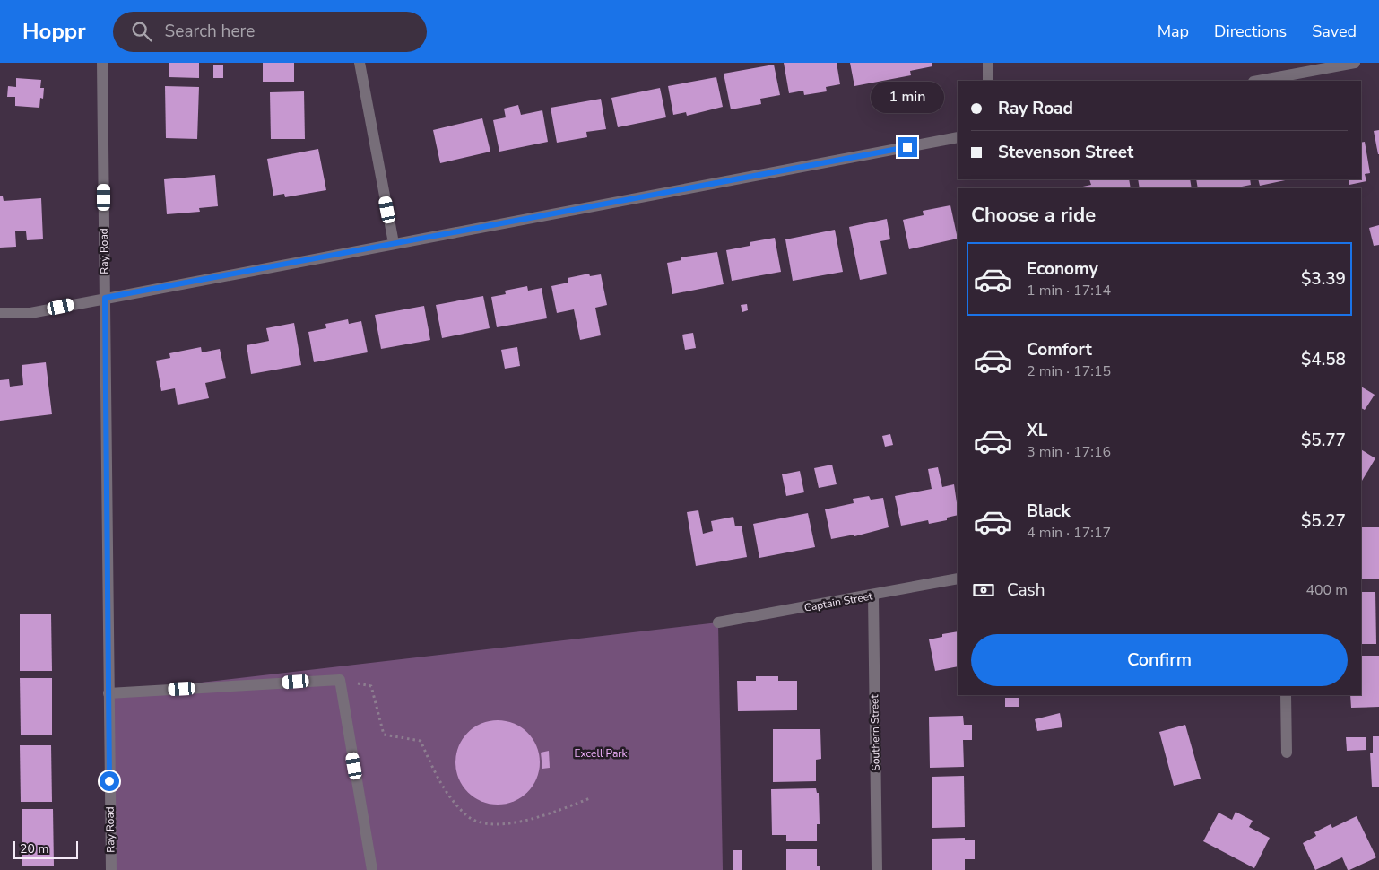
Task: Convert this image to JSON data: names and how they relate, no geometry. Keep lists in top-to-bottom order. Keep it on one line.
{"streets":{"street":["Ray Road","Captain Street","Southern Street"]},"crossings":[["Captain Street","Southern Street"]],"parks":["Excell Park"],"scale_bar":"20 m","page":{"header":"Hoppr","search":"Search here","nav":["Map","Directions","Saved"],"banner":["Ray Road","Stevenson Street"],"bubble":"1 min","heading":"Choose a ride","list":[{"name":"Economy","note":"1 min · 17:14","value":"$3.39"},{"name":"Comfort","note":"2 min · 17:15","value":"$4.58"},{"name":"XL","note":"3 min · 17:16","value":"$5.77"},{"name":"Black","note":"4 min · 17:17","value":"$5.27"}],"pay":["Cash","400 m"],"buttons":"Confirm","scale":"20 m"}}
